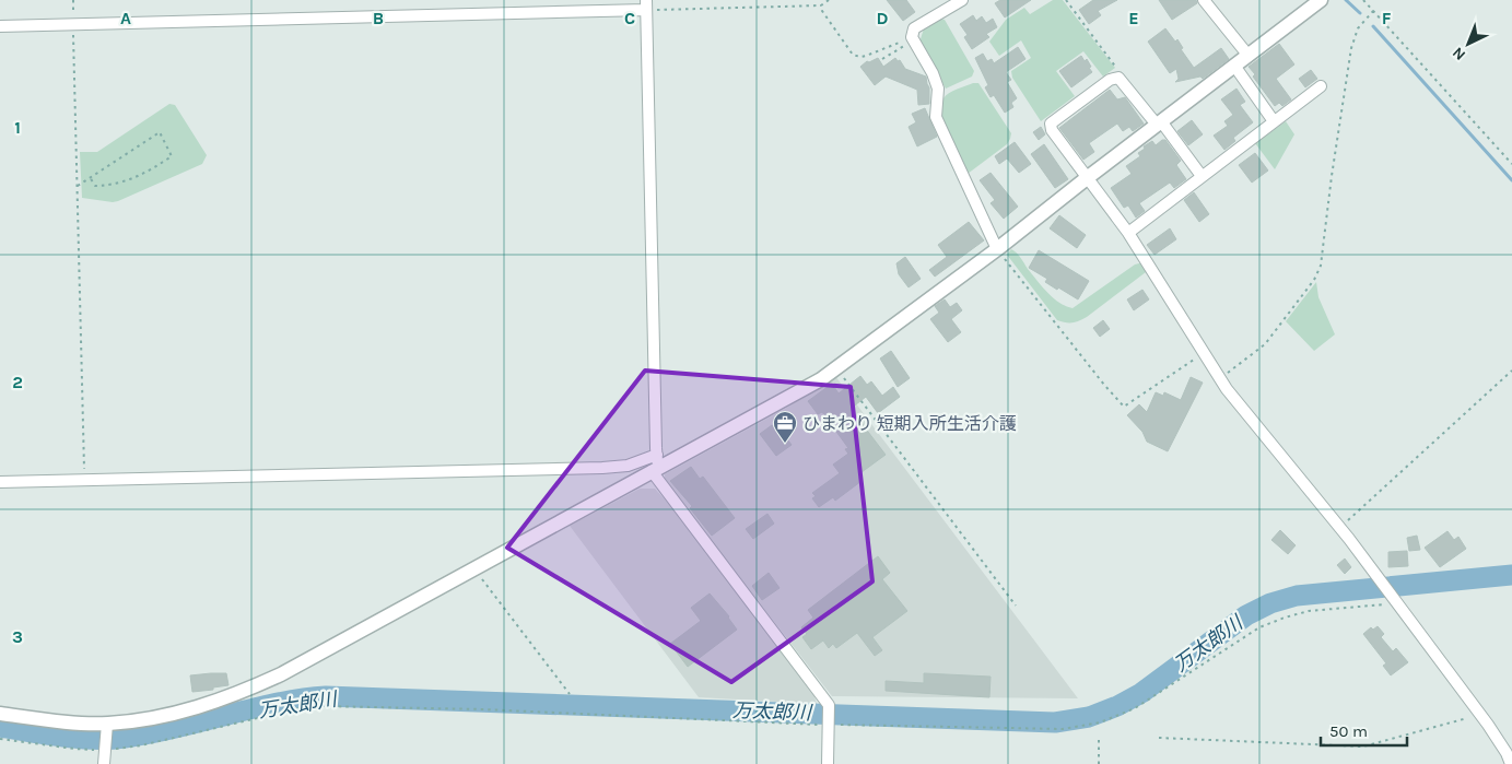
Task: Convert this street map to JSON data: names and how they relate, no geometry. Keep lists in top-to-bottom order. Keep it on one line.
{"water":["万太郎川"],"places":{"office":["ひまわり 短期入所生活介護"]},"scale_bar":"50 m","north":"bottom left","grid":{"columns":["A","B","C","D","E","F"],"rows":["1","2","3"]}}
